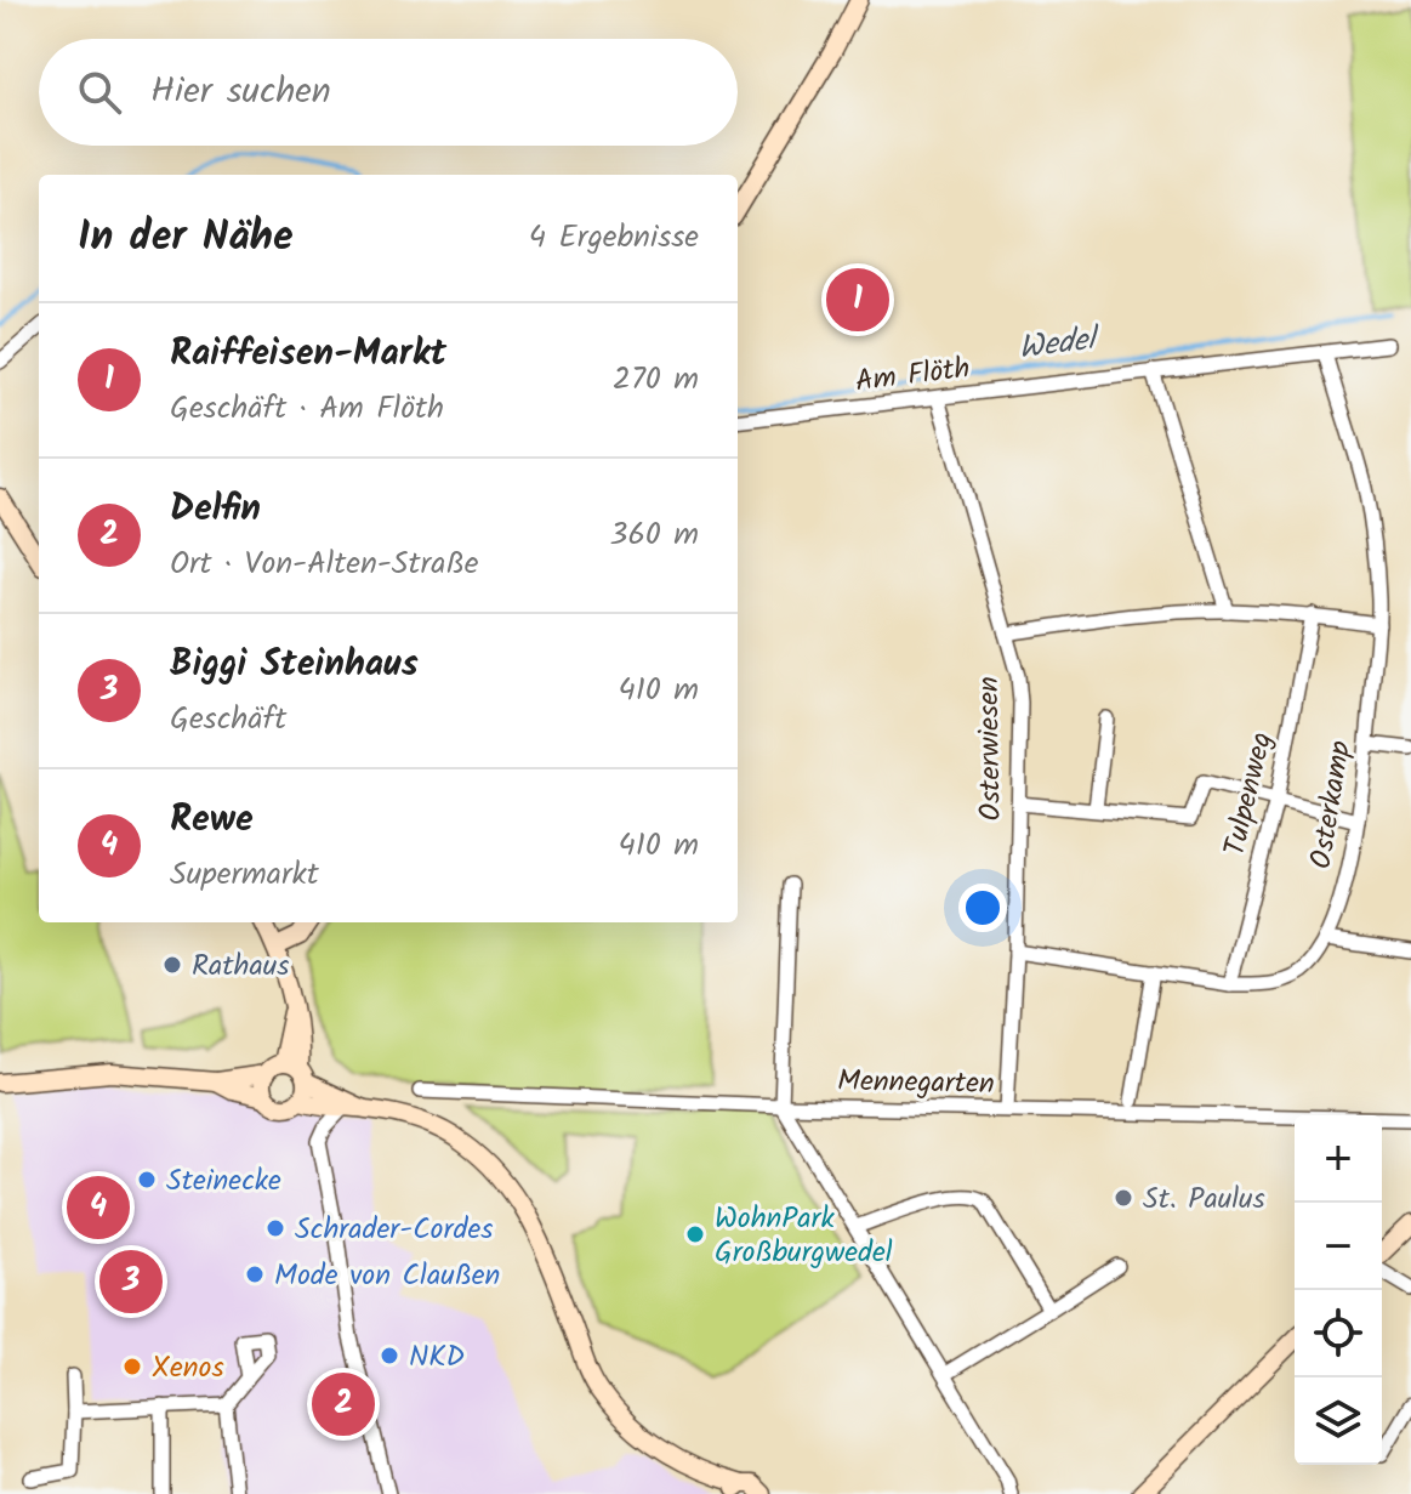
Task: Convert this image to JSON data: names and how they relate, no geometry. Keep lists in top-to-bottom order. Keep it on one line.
{"streets":{"street":["Am Flöth","Osterwiesen","Tulpenweg","Osterkamp","Mennegarten"]},"crossings":[["Am Flöth","Osterwiesen"],["Am Flöth","Osterkamp"],["Osterwiesen","Osterkamp"],["Osterwiesen","Mennegarten"],["Tulpenweg","Osterkamp"]],"water":["Wedel"],"places":["Rathaus","Steinecke","St. Paulus","Schrader-Cordes","WohnPark Großburgwedel","Mode von Claußen","NKD","Xenos"],"page":{"search":"Hier suchen","heading":["In der Nähe","4 Ergebnisse"],"pins":["1","4","3","2"],"list":[{"mark":"1","name":"Raiffeisen-Markt","note":"Geschäft · Am Flöth","value":"270 m"},{"mark":"2","name":"Delfin","note":"Ort · Von-Alten-Straße","value":"360 m"},{"mark":"3","name":"Biggi Steinhaus","note":"Geschäft","value":"410 m"},{"mark":"4","name":"Rewe","note":"Supermarkt","value":"410 m"}],"map_buttons":["+","−"]}}
